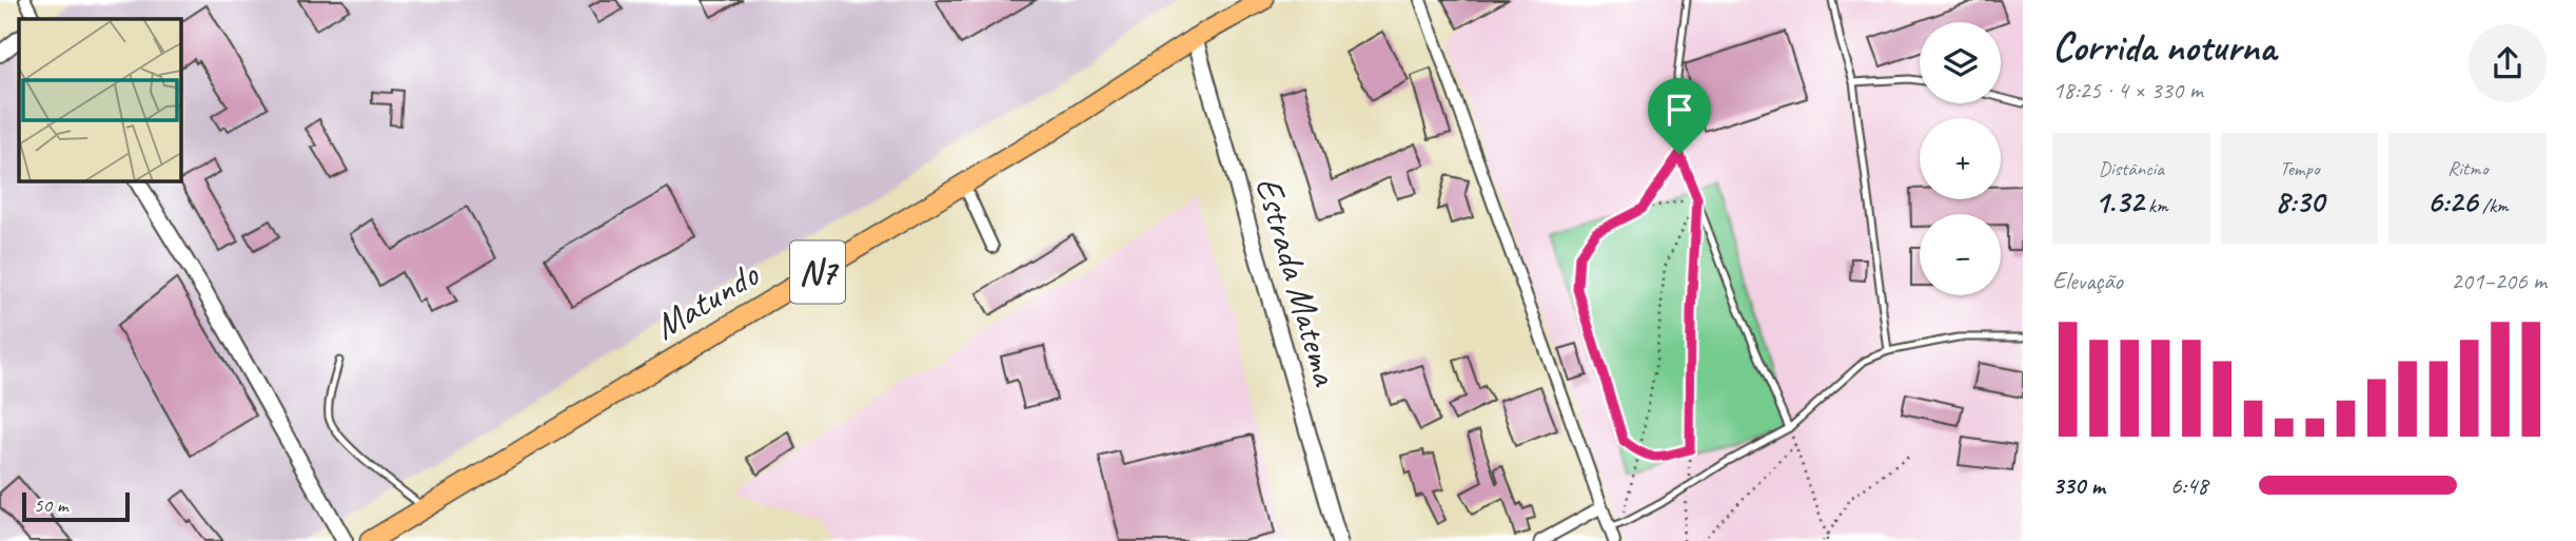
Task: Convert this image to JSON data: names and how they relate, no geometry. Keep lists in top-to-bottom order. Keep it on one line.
{"streets":{"main road":["N7","Matundo"],"street":["Estrada Matema"]},"crossings":[["Estrada Matema","Matundo"]],"scale_bar":"50 m","page":{"heading":["Corrida noturna","18:25 · 4 × 330 m"],"map_buttons":["+","−"],"stats":[["Distância","1.32 km"],["Tempo","8:30"],["Ritmo","6:26 /km"]],"chart":["Elevação","201–206 m"],"list":[{"name":"330 m","note":"6:48"}],"scale":"50 m"}}
